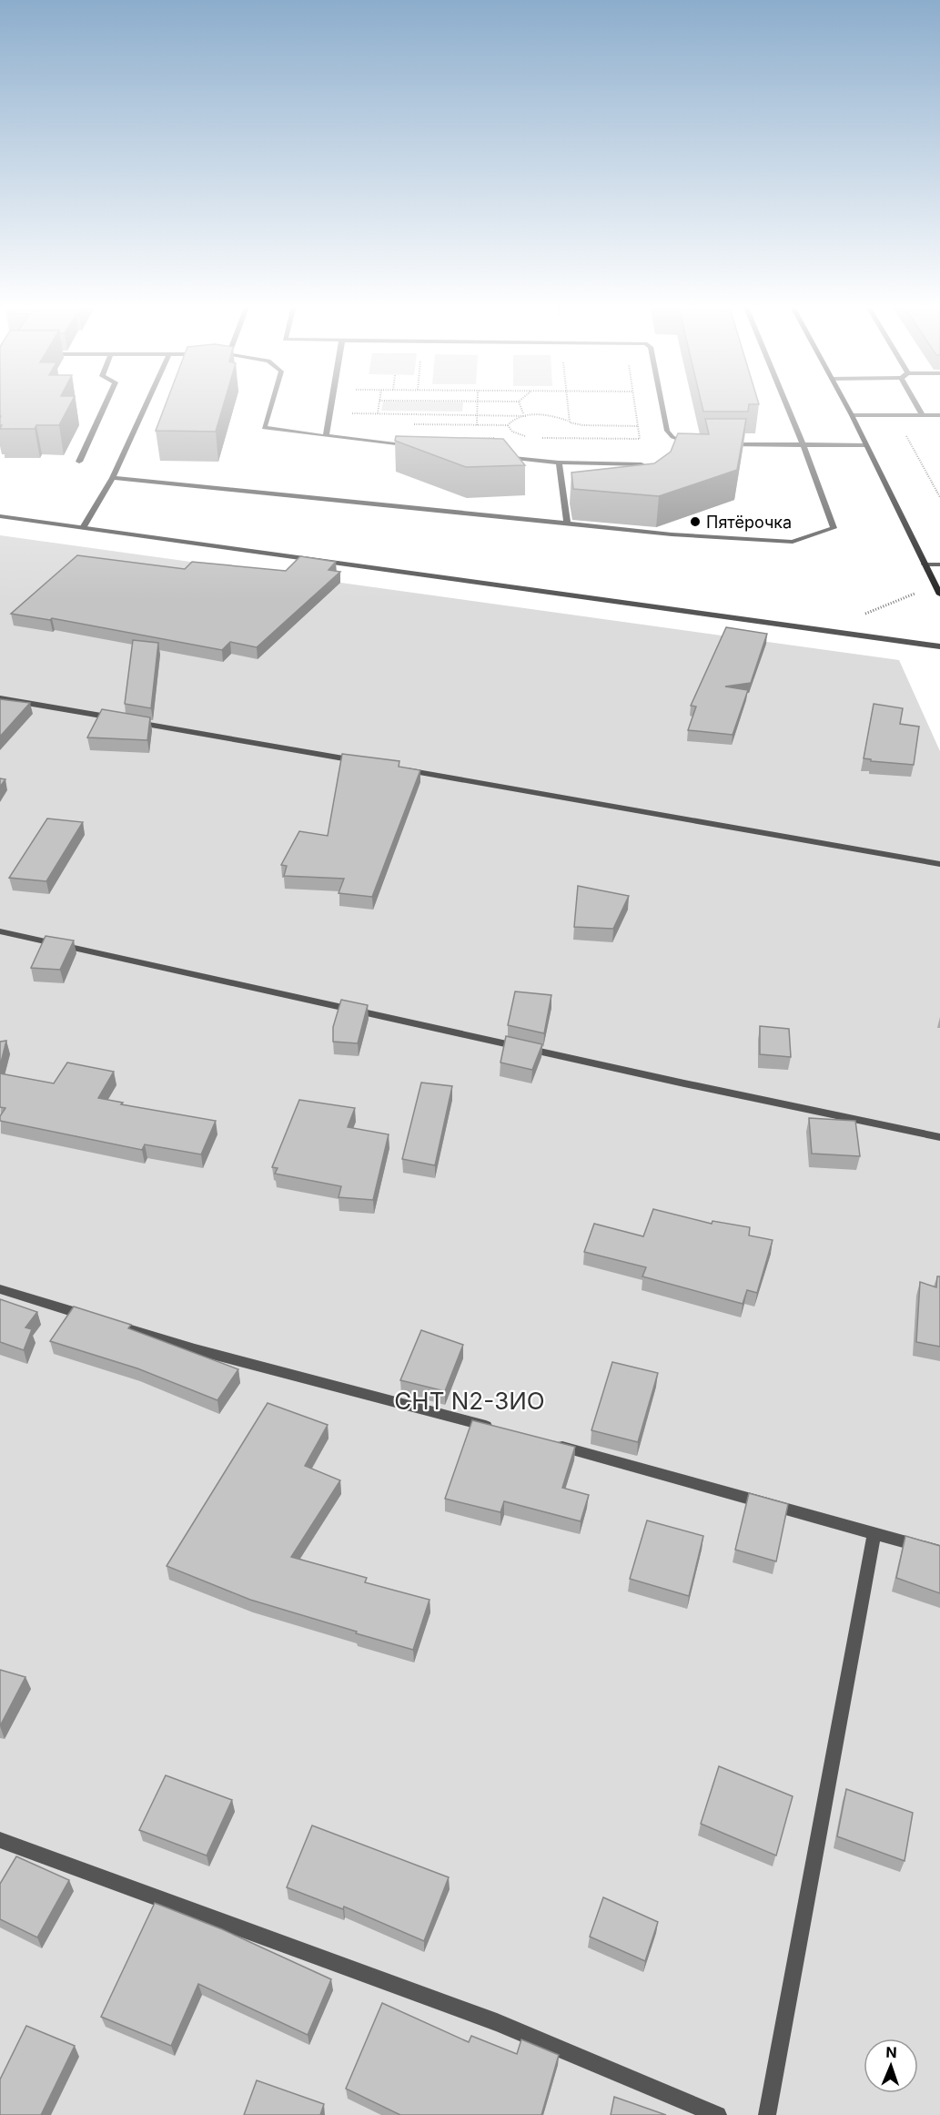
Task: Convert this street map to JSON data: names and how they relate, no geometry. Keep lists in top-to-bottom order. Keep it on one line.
{"parks":["СНТ N2-ЗИО"],"places":["Пятёрочка"],"north":"top"}
